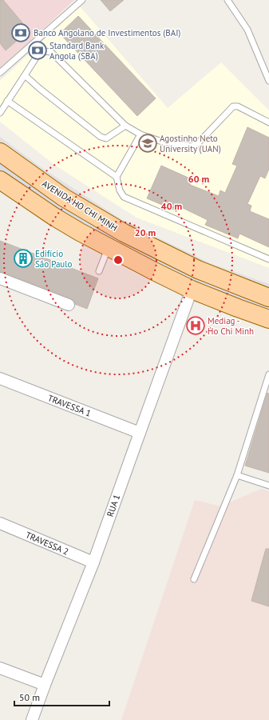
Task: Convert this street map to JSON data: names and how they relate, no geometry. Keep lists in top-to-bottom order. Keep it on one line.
{"streets":{"main road":["AVENIDA HO CHI MINH"],"street":["TRAVESSA 1","RUA 1","TRAVESSA 2"]},"crossings":[["TRAVESSA 1","RUA 1"],["RUA 1","TRAVESSA 2"]],"places":{"bank":["Banco Angolano de Investimentos (BAI)","Standard Bank Angola (SBA)"],"school or university":["Agostinho Neto University (UAN)"],"building":["Edifício São Paulo"],"hospital":["Mediag - Ho Chi Minh"]},"scale_bar":"50 m","rings":["60 m","40 m","20 m"]}
